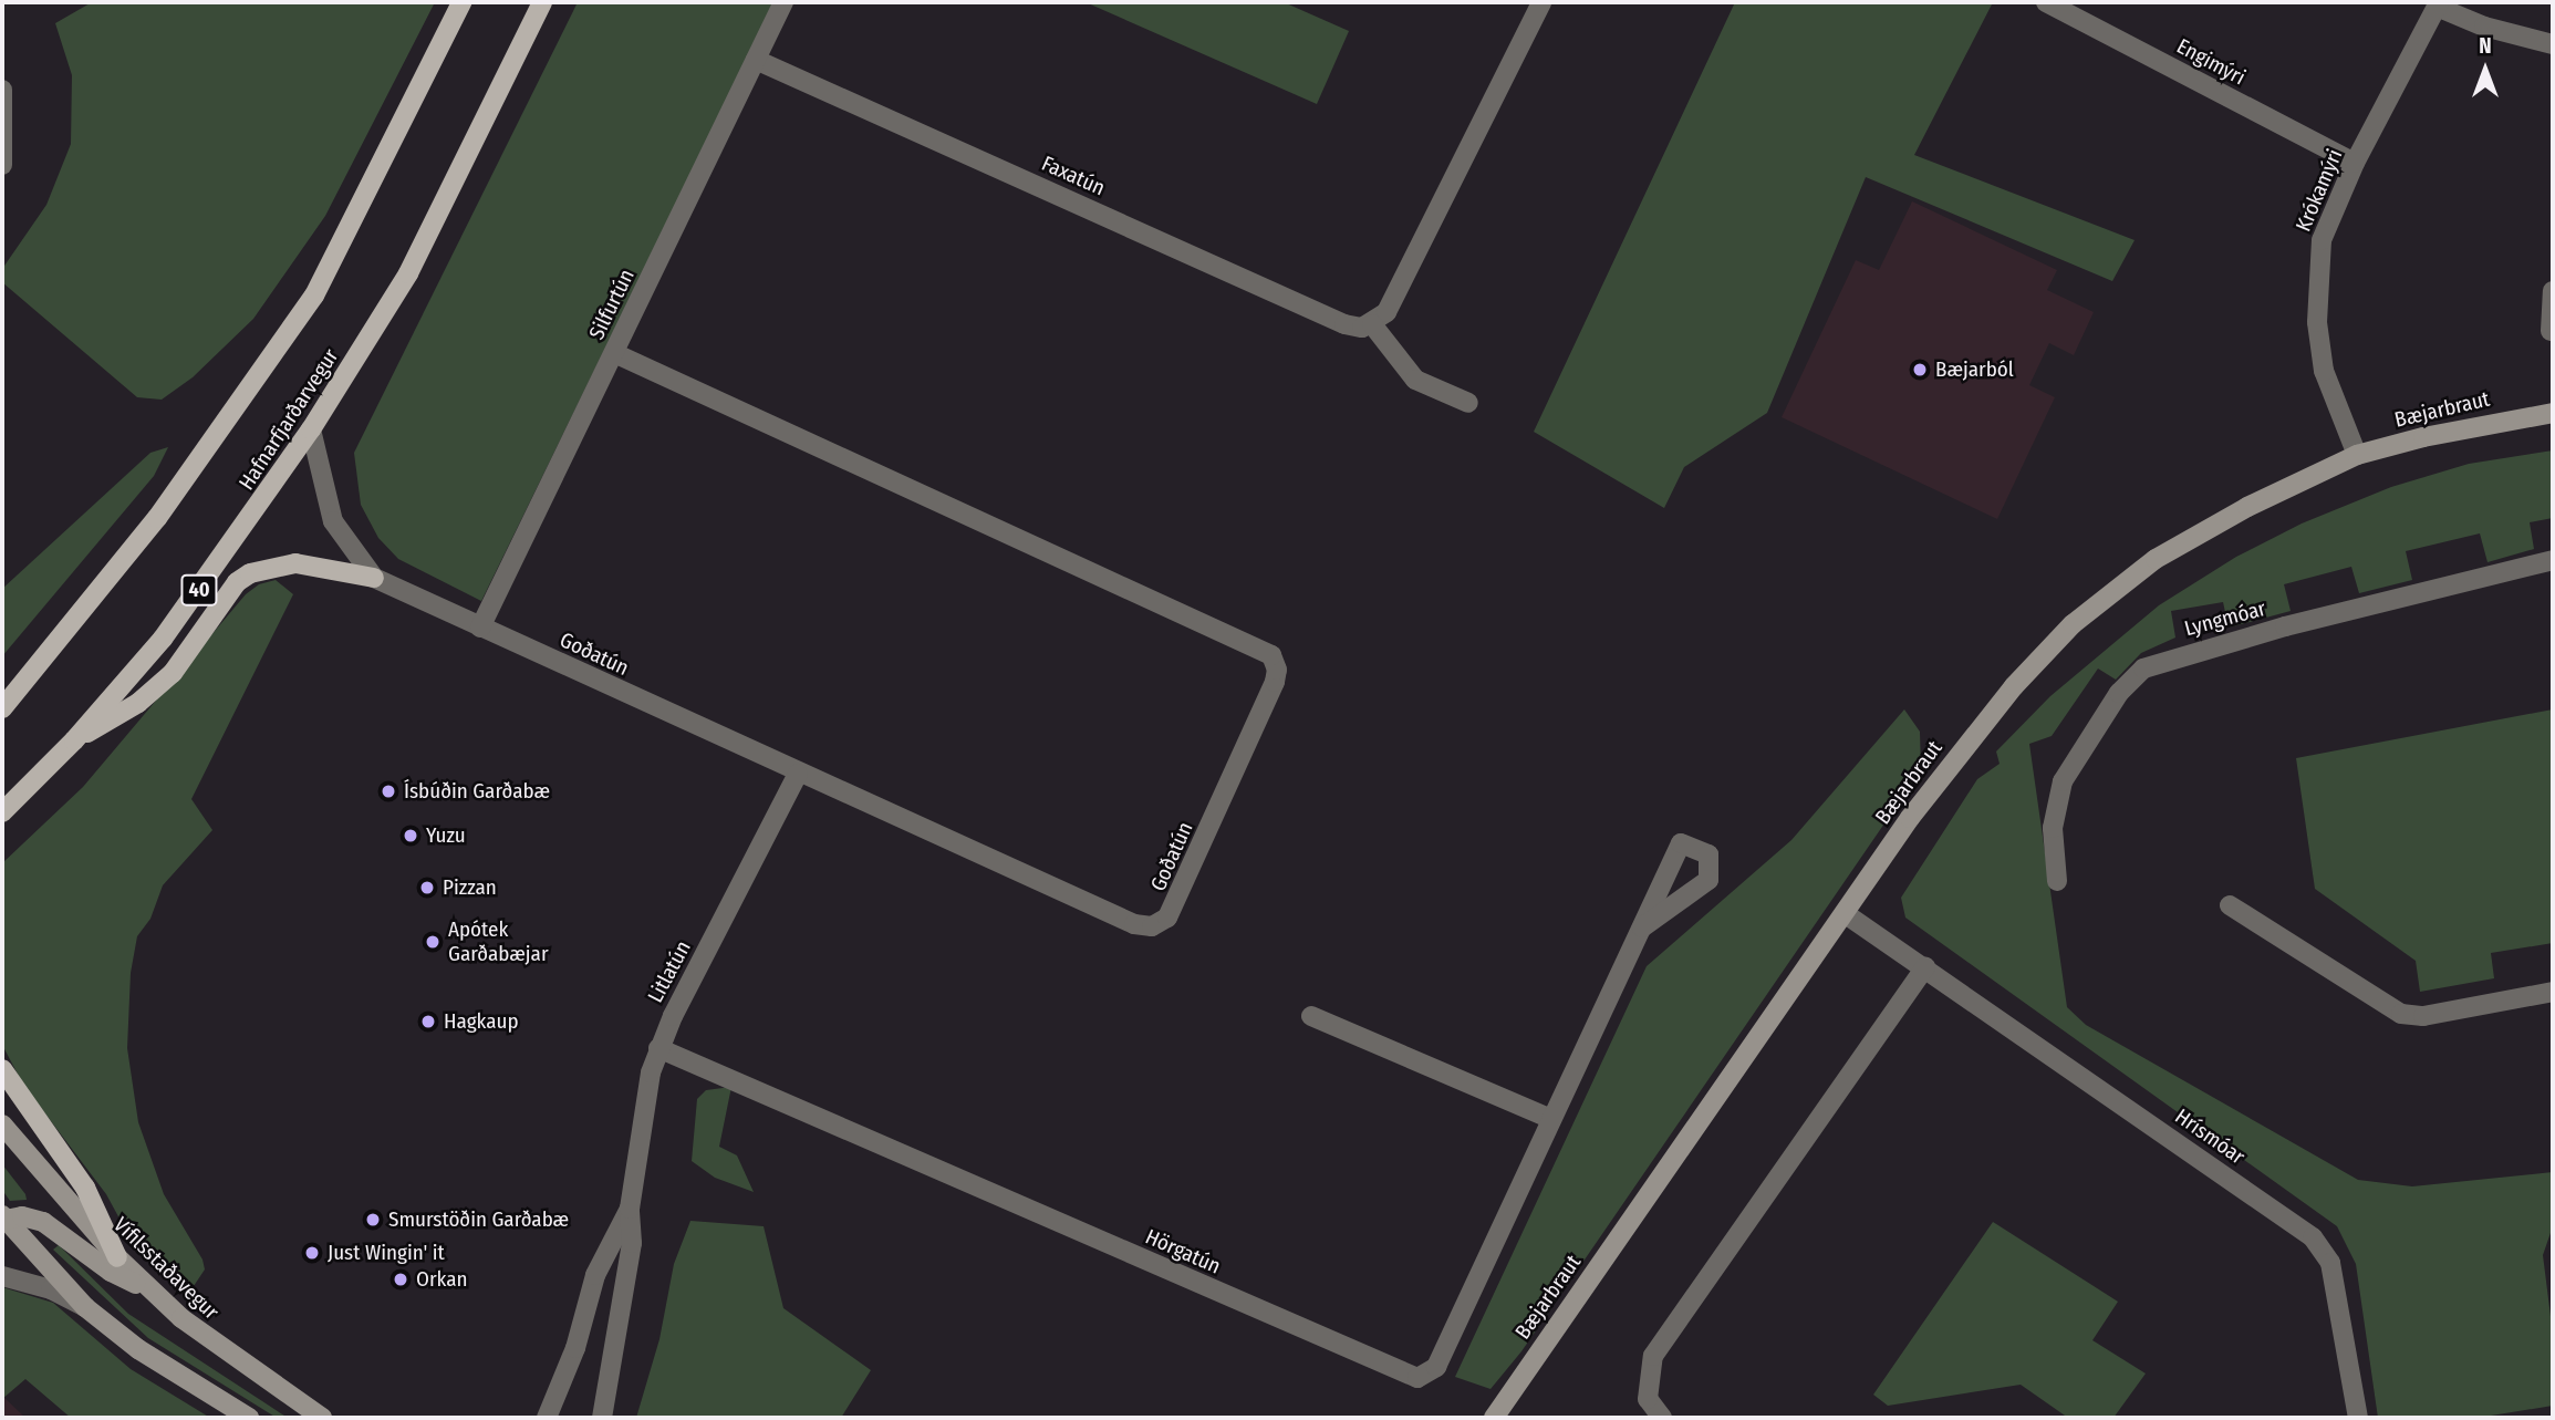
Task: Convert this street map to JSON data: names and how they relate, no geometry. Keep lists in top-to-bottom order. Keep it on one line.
{"streets":{"main road":["Hafnarfjarðarvegur","40"],"street":["Engimýri","Faxatún","Krókamýri","Silfurtún","Bæjarbraut","Lyngmóar","Goðatún","Litlatún","Hrísmóar","Hörgatún","Vífilsstaðavegur"]},"crossings":[["Engimýri","Krókamýri"],["Faxatún","Silfurtún"],["Krókamýri","Bæjarbraut"],["Silfurtún","Goðatún"],["Bæjarbraut","Hrísmóar"],["Hafnarfjarðarvegur","Goðatún"],["Goðatún","Litlatún"],["Litlatún","Hörgatún"]],"places":["Bæjarból","Ísbúðin Garðabæ","Yuzu","Pizzan","Apótek Garðabæjar","Hagkaup","Smurstöðin Garðabæ","Just Wingin' it","Orkan"],"north":"top"}
